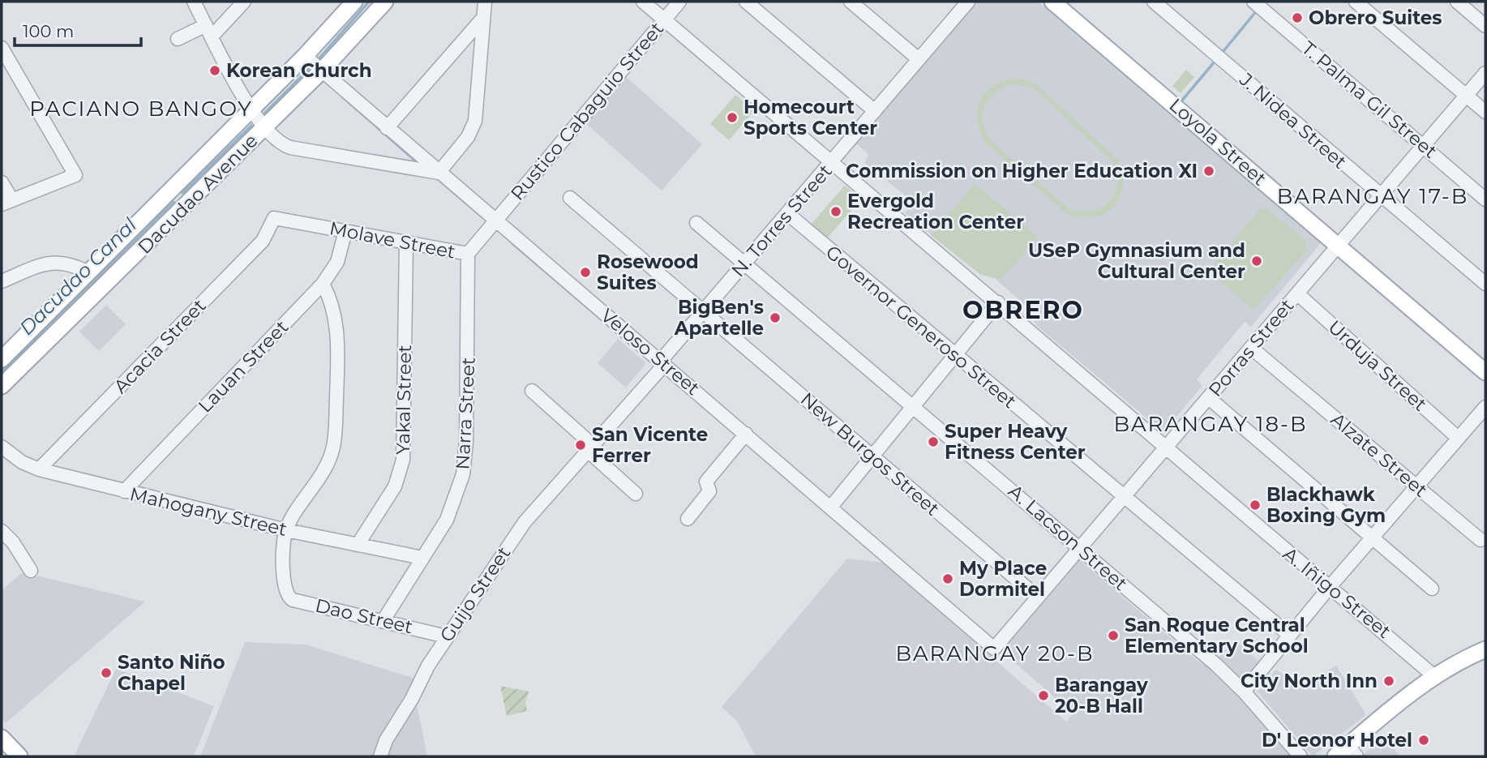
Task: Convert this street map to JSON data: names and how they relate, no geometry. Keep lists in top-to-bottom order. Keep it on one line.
{"streets":{"main road":["Loyola Street","Dacudao Avenue"],"street":["T. Palma Gil Street","Rustico Cabaguio Street","J. Nidea Street","N. Torres Street","Molave Street","Governor Generoso Street","Acacia Street","Porras Street","Veloso Street","Urduja Street","Lauan Street","Yakal Street","Narra Street","New Burgos Street","Alzate Street","Mahogany Street","A. Lacson Street","A. Iñigo Street","Guijo Street","Dao Street"]},"crossings":[["T. Palma Gil Street","Porras Street"],["Rustico Cabaguio Street","Molave Street"],["Rustico Cabaguio Street","Veloso Street"],["Rustico Cabaguio Street","A. Iñigo Street"],["J. Nidea Street","Porras Street"],["Loyola Street","Porras Street"],["Dacudao Avenue","Veloso Street"],["N. Torres Street","Governor Generoso Street"],["N. Torres Street","Veloso Street"],["N. Torres Street","New Burgos Street"],["N. Torres Street","A. Lacson Street"],["N. Torres Street","A. Iñigo Street"],["N. Torres Street","Guijo Street"],["Molave Street","Acacia Street"],["Molave Street","Veloso Street"],["Molave Street","Lauan Street"],["Molave Street","Yakal Street"],["Molave Street","Narra Street"],["Governor Generoso Street","Porras Street"],["Acacia Street","Mahogany Street"],["Porras Street","Veloso Street"],["Porras Street","Urduja Street"],["Porras Street","New Burgos Street"],["Porras Street","Alzate Street"],["Porras Street","A. Lacson Street"],["Porras Street","A. Iñigo Street"],["Lauan Street","Mahogany Street"],["Yakal Street","Mahogany Street"],["Narra Street","Mahogany Street"],["Narra Street","Dao Street"],["Mahogany Street","Dao Street"],["Guijo Street","Dao Street"]],"districts":["PACIANO BANGOY","BARANGAY 17-B","OBRERO","BARANGAY 18-B","BARANGAY 20-B"],"water":["Dacudao Canal"],"places":["Obrero Suites","Korean Church","Homecourt Sports Center","Commission on Higher Education XI","Evergold Recreation Center","USeP Gymnasium and Cultural Center","Rosewood Suites","BigBen's Apartelle","Super Heavy Fitness Center","San Vicente Ferrer","Blackhawk Boxing Gym","My Place Dormitel","San Roque Central Elementary School","Santo Niño Chapel","City North Inn","Barangay 20-B Hall","D' Leonor Hotel"],"scale_bar":"100 m"}
